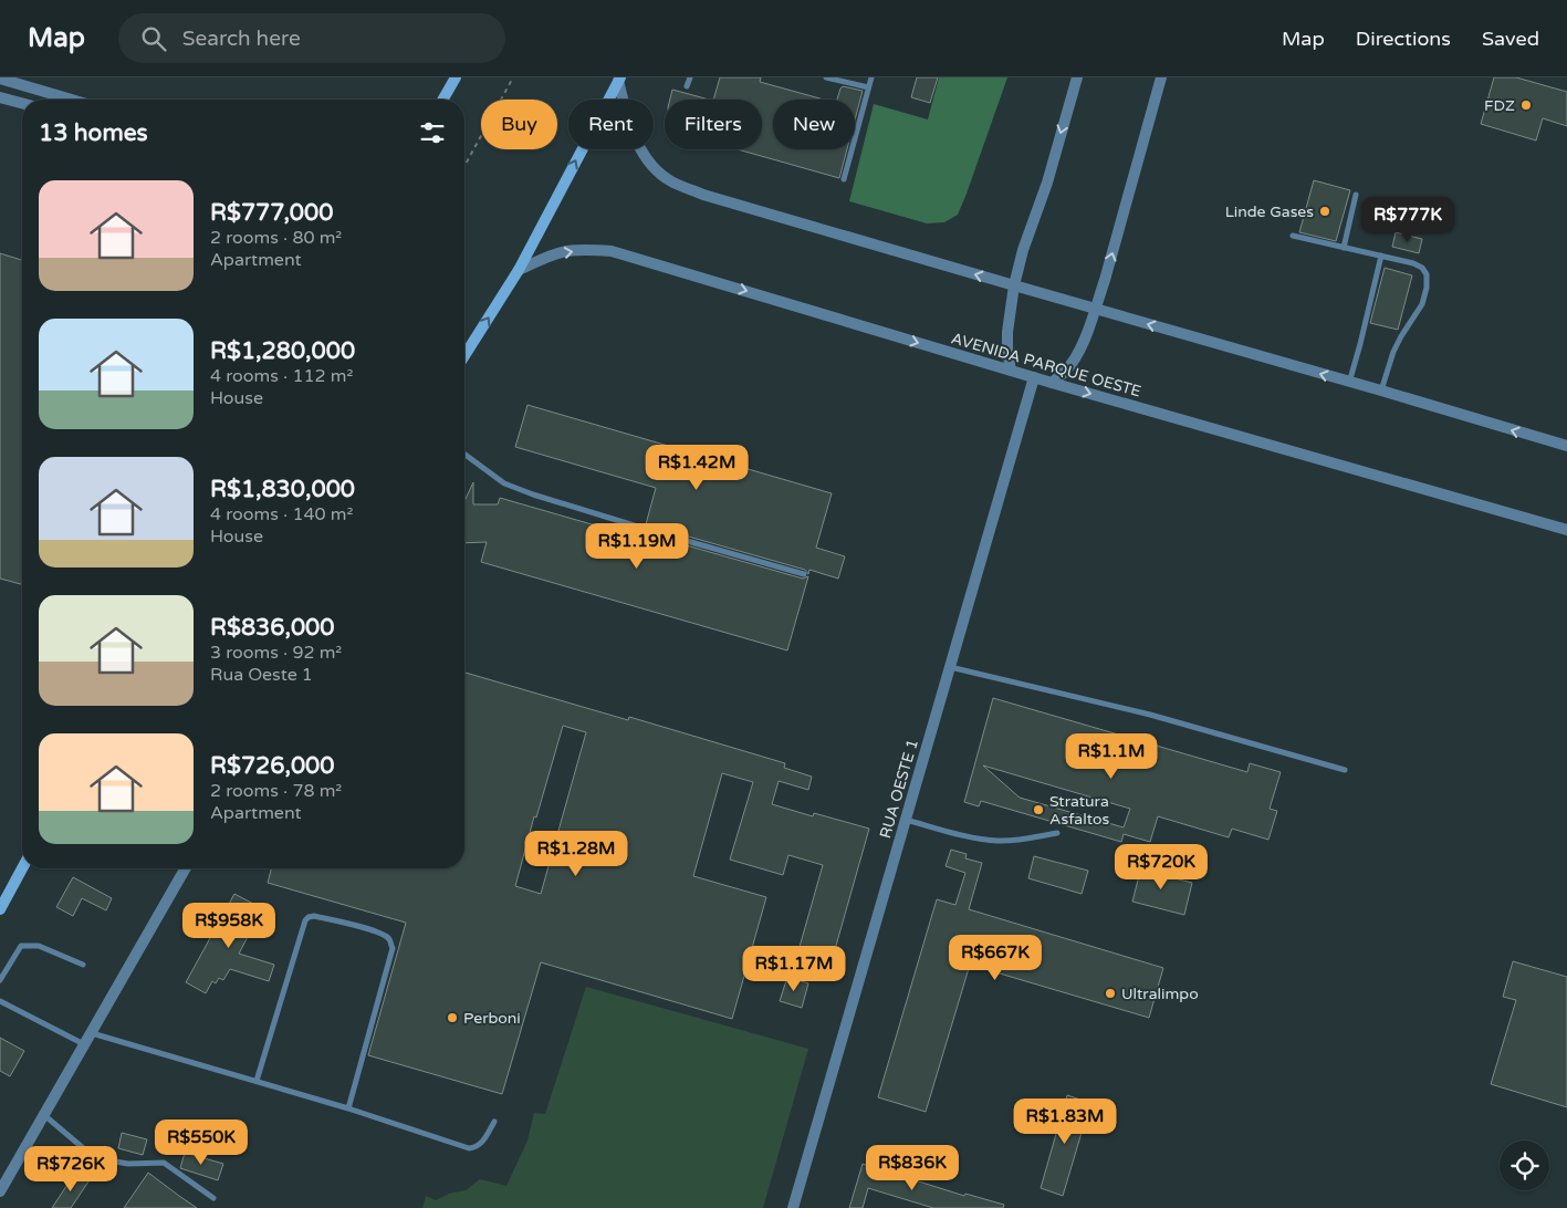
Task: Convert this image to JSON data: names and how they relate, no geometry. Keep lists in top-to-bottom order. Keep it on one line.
{"streets":{"street":["AVENIDA PARQUE OESTE","RUA OESTE 1"]},"crossings":[["AVENIDA PARQUE OESTE","RUA OESTE 1"]],"places":["FDZ","Linde Gases","Stratura Asfaltos","Ultralimpo","Perboni"],"page":{"header":"Map","search":"Search here","nav":["Map","Directions","Saved"],"chip":["Buy","Rent","Filters","New"],"heading":"13 homes","list":[{"name":"R$777,000","note":"2 rooms · 80 m² · Apartment"},{"name":"R$1,280,000","note":"4 rooms · 112 m² · House"},{"name":"R$1,830,000","note":"4 rooms · 140 m² · House"},{"name":"R$836,000","note":"3 rooms · 92 m² · Rua Oeste 1"},{"name":"R$726,000","note":"2 rooms · 78 m² · Apartment"}],"price":["R$777K","R$1.42M","R$1.19M","R$1.1M","R$1.28M","R$720K","R$958K","R$667K","R$1.17M","R$1.83M","R$550K","R$836K","R$726K"]}}
